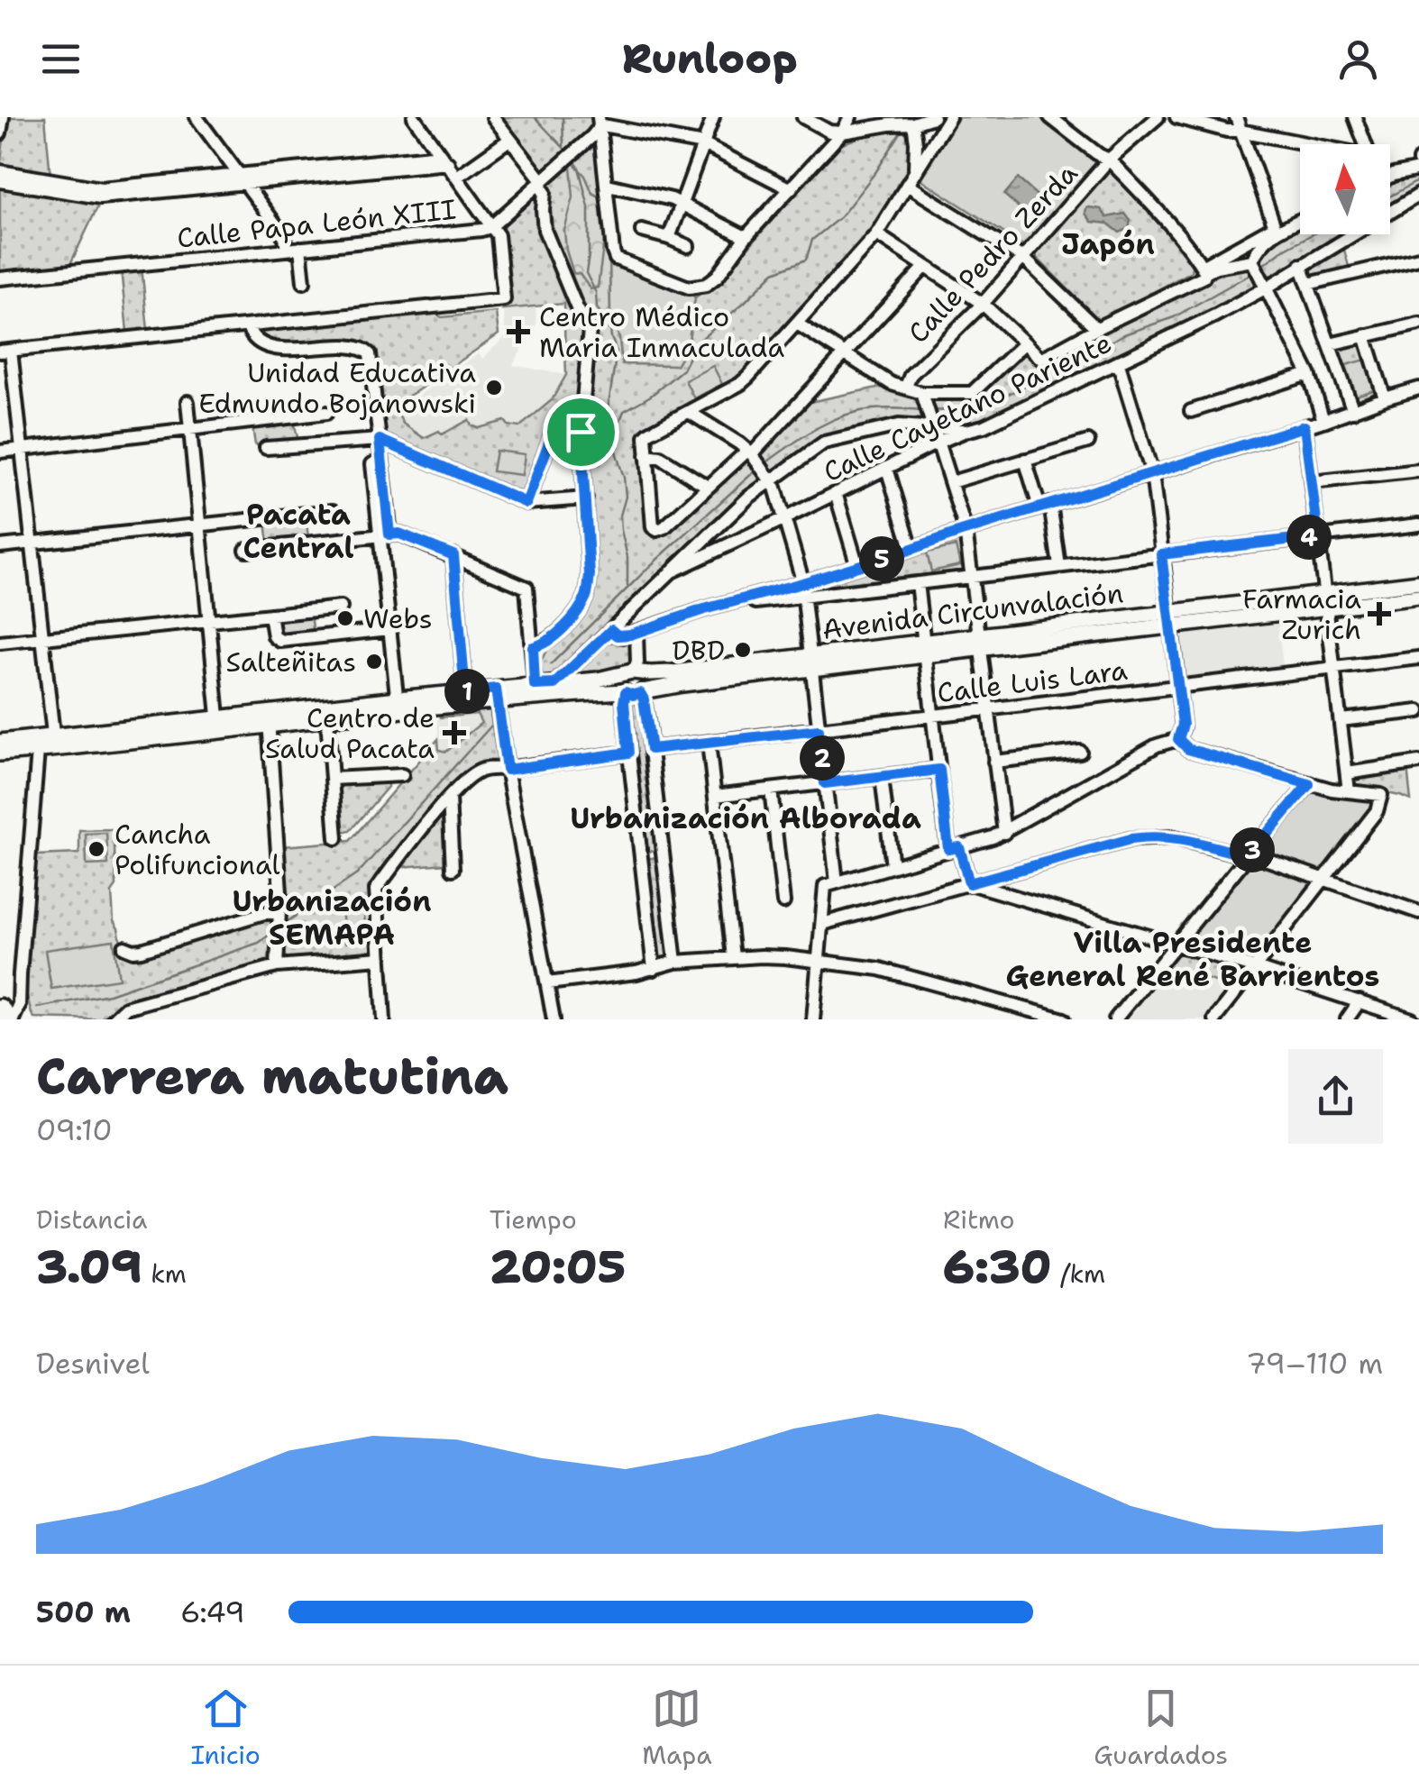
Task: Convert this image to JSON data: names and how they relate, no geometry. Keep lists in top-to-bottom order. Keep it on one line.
{"streets":{"main road":["Avenida Circunvalación"],"street":["Calle Papa León XIII","Calle Pedro Zerda","Calle Cayetano Pariente","Calle Luis Lara"]},"crossings":[["Calle Cayetano Pariente","Avenida Circunvalación"]],"districts":["Japón","Pacata Central","Urbanización Alborada","Urbanización SEMAPA","Villa Presidente General René Barrientos"],"places":{"health":["Centro Médico Maria Inmaculada","Farmacia Zurich","Centro de Salud Pacata"],"other":["Unidad Educativa Edmundo Bojanowski","Webs","DBD","Salteñitas","Cancha Polifuncional"]},"north":"top","page":{"header":"Runloop","pins":["4","5","1","2","3"],"heading":["Carrera matutina","09:10"],"stats":[["Distancia","3.09 km"],["Tiempo","20:05"],["Ritmo","6:30 /km"]],"chart":["Desnivel","79–110 m"],"list":[{"name":"500 m","note":"6:49"}],"tabs":["Inicio","Mapa","Guardados"]}}
